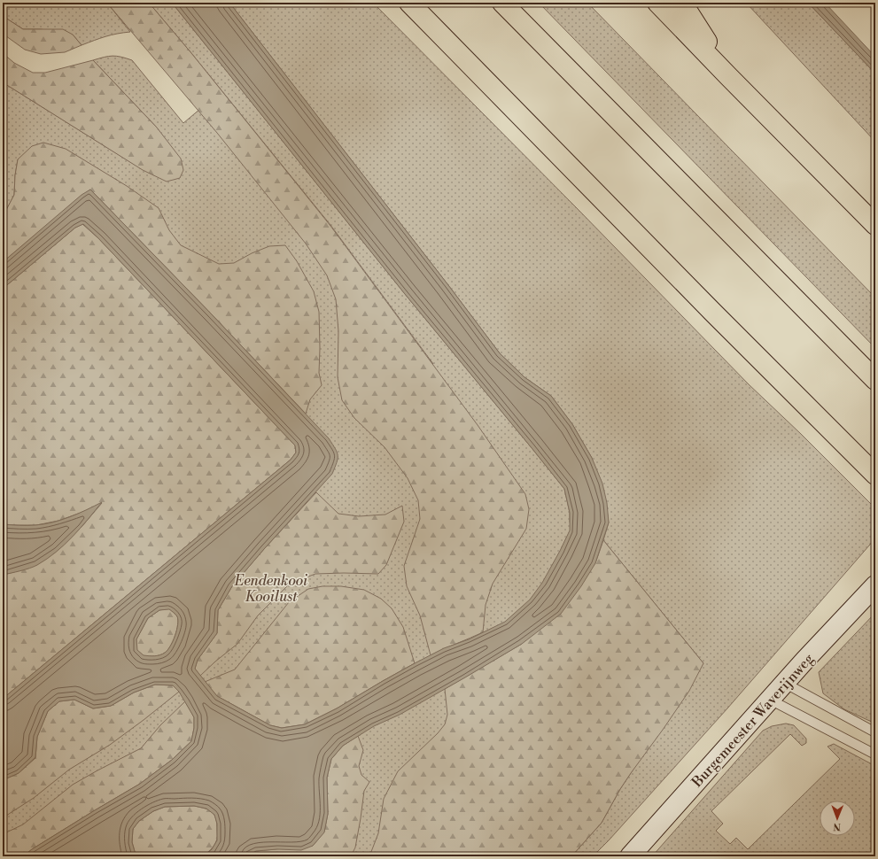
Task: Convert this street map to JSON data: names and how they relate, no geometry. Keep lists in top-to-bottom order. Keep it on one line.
{"streets":{"street":["Burgemeester Waverijnweg"]},"parks":["Eendenkooi Kooilust"],"north":"bottom"}
